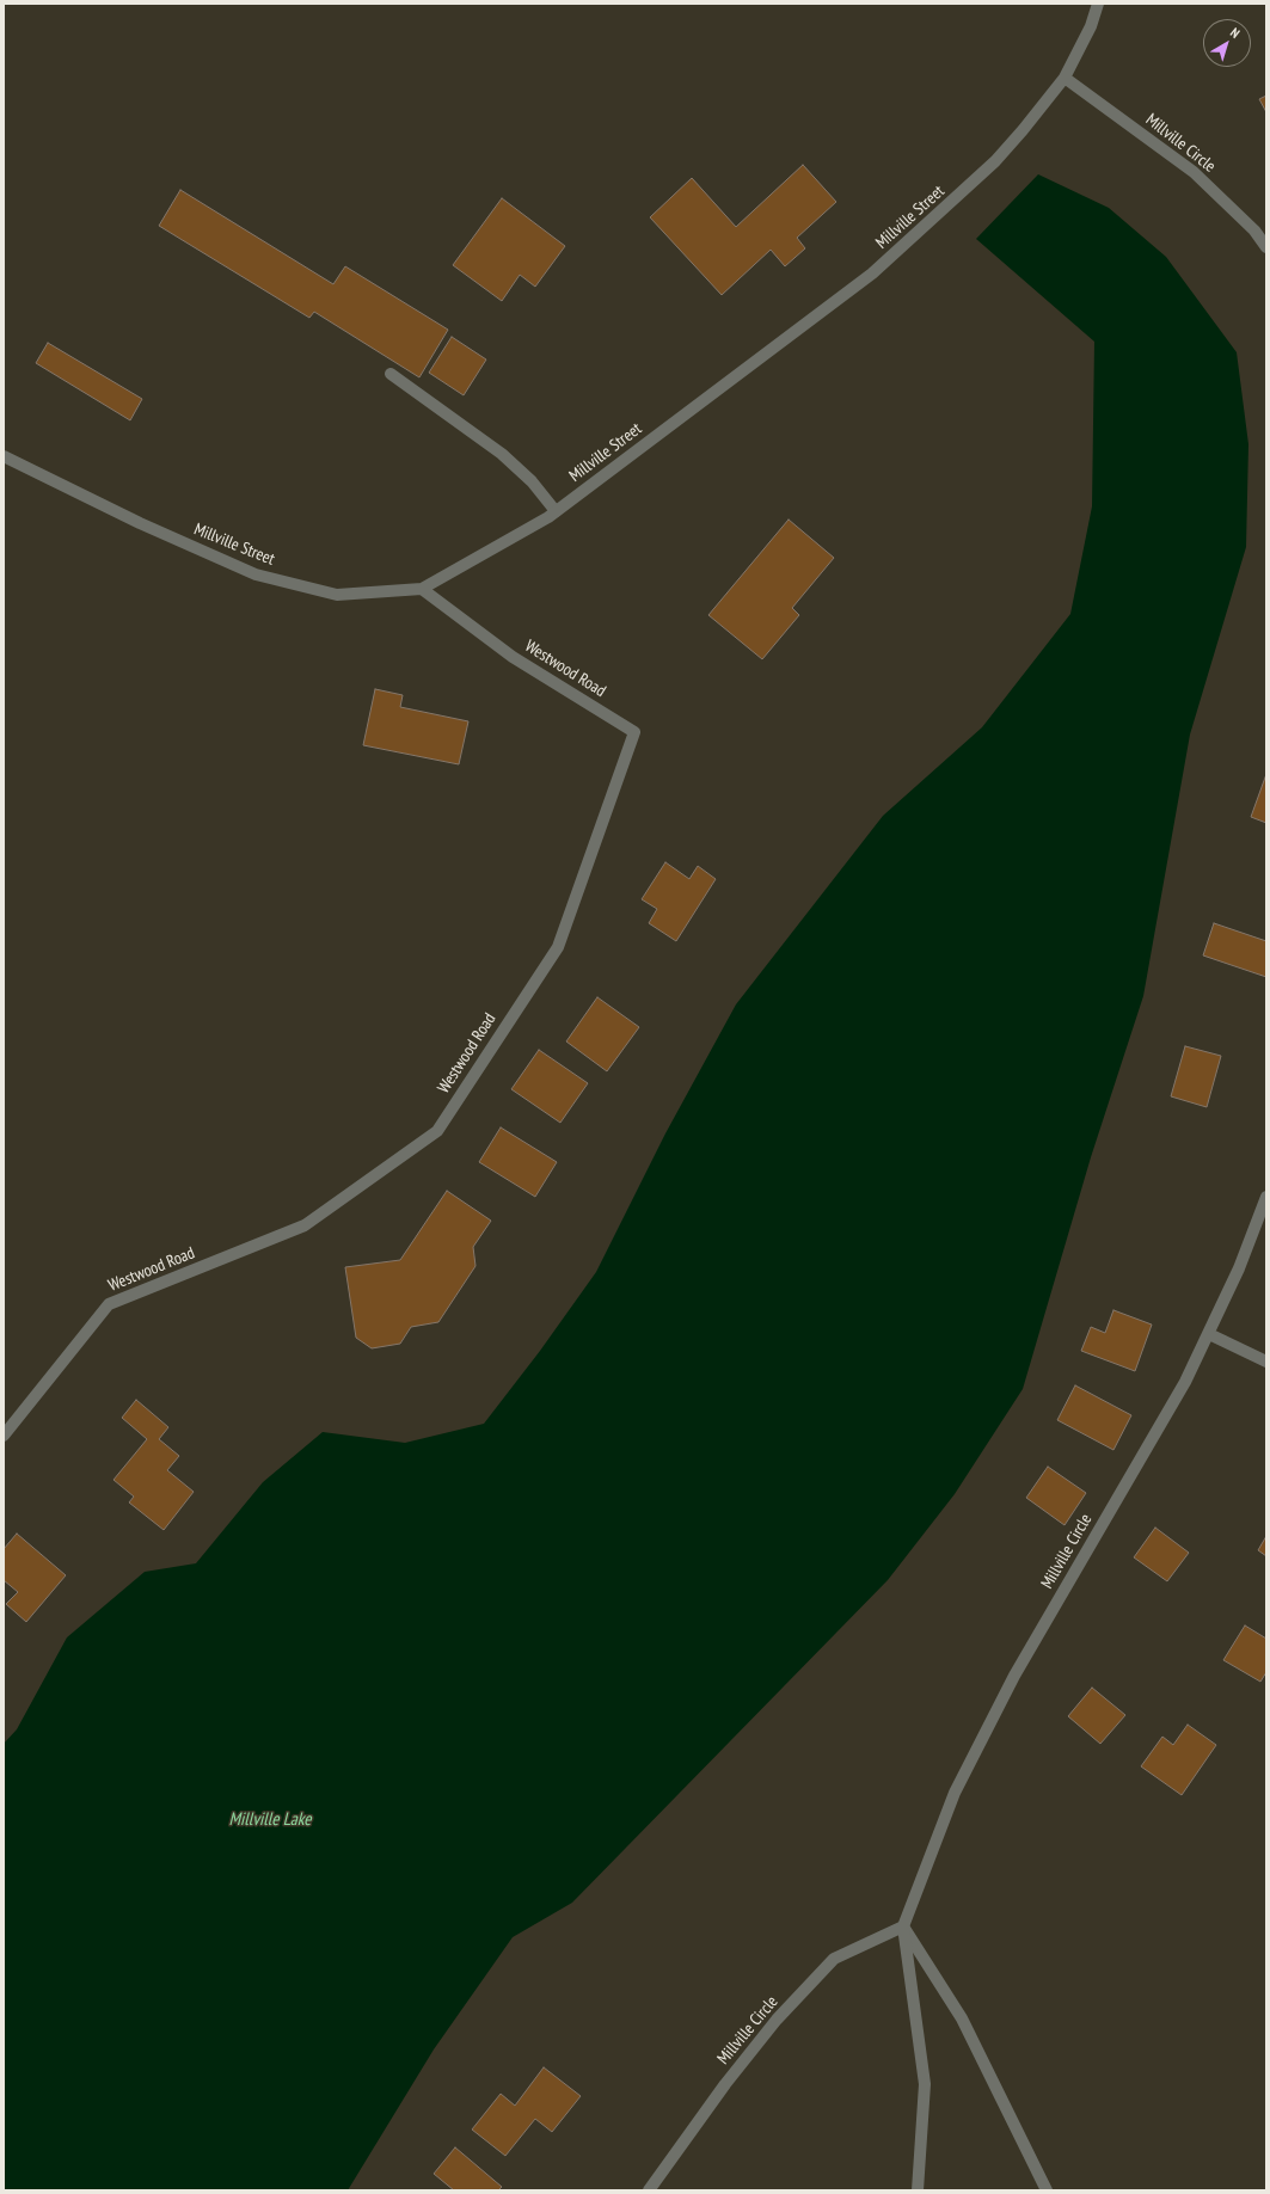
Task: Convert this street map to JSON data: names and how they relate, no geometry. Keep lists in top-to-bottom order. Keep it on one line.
{"streets":{"street":["Millville Circle","Millville Street","Westwood Road"]},"crossings":[["Millville Circle","Millville Street"],["Millville Street","Westwood Road"]],"water":["Millville Lake"],"north":"top right"}
